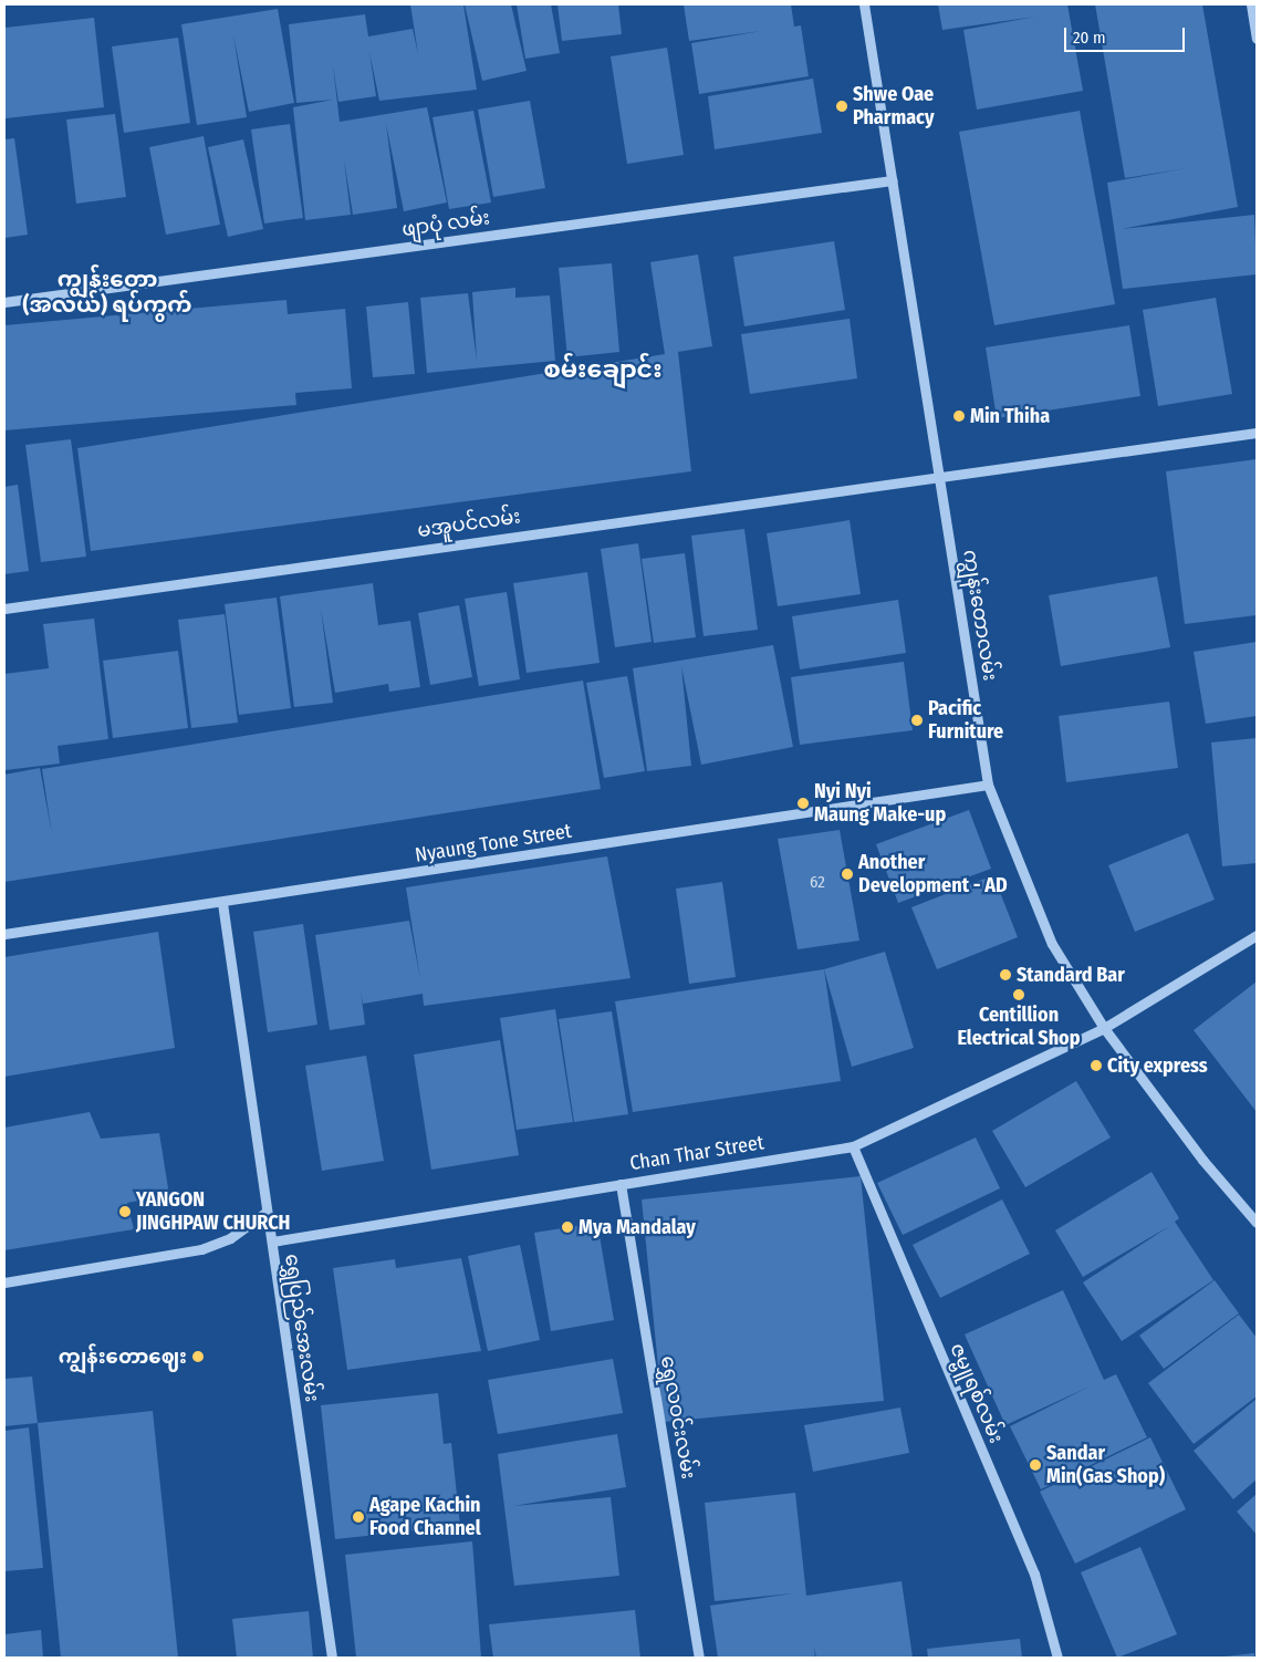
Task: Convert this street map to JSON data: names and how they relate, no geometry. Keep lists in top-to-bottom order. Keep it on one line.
{"streets":{"street":["ဖျာပုံ လမ်း","မအူပင်လမ်း","ကျွန်းတောလမ်း","Nyaung Tone Street","Chan Thar Street","ရွှေပြည်အေးလမ်း","ဇမ္ဗူရစ်လမ်း","ရွှေလဝင်းလမ်း"]},"crossings":[["ဖျာပုံ လမ်း","ကျွန်းတောလမ်း"],["မအူပင်လမ်း","ကျွန်းတောလမ်း"],["ကျွန်းတောလမ်း","Nyaung Tone Street"],["ကျွန်းတောလမ်း","Chan Thar Street"],["Nyaung Tone Street","ရွှေပြည်အေးလမ်း"],["Chan Thar Street","ရွှေပြည်အေးလမ်း"],["Chan Thar Street","ဇမ္ဗူရစ်လမ်း"],["Chan Thar Street","ရွှေလဝင်းလမ်း"]],"districts":["ကျွန်းတော (အလယ်) ရပ်ကွက်","စမ်းချောင်း"],"places":["Shwe Oae Pharmacy","Min Thiha","Pacific Furniture","Nyi Nyi Maung Make-up","Another Development - AD","Standard Bar","Centillion Electrical Shop","City express","YANGON JINGHPAW CHURCH","Mya Mandalay","ကျွန်းတောဈေး","Sandar Min(Gas Shop)","Agape Kachin Food Channel"],"house_numbers":["62"],"scale_bar":"20 m"}
